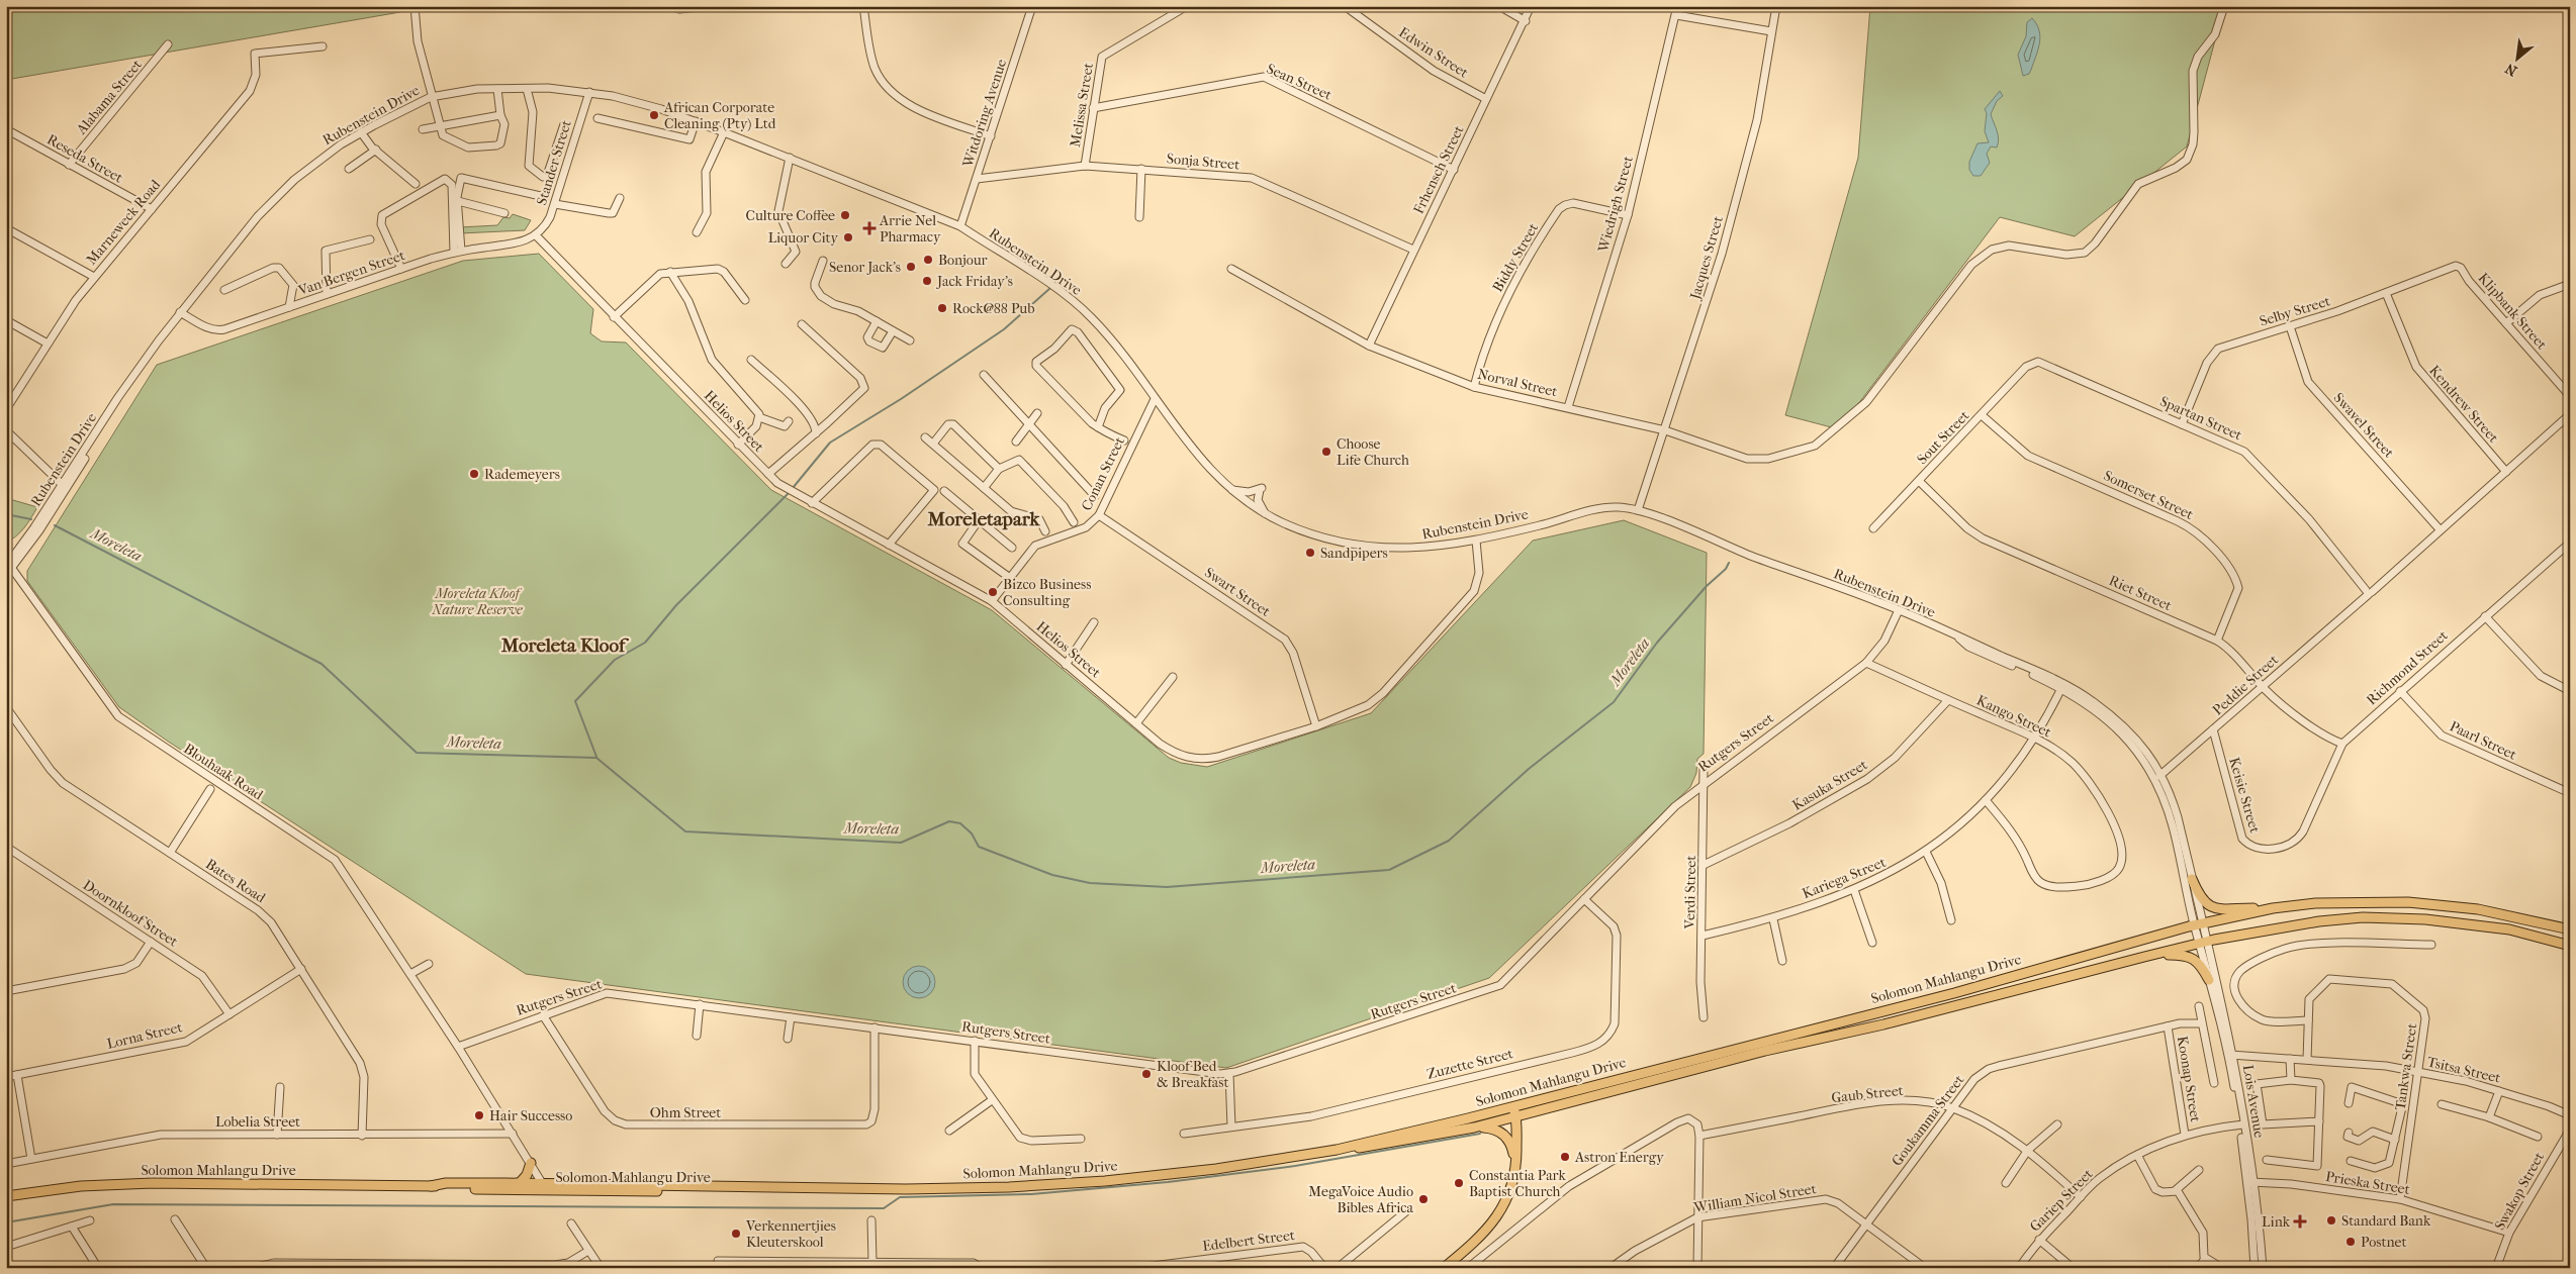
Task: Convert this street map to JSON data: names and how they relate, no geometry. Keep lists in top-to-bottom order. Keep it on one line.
{"streets":{"main road":["Solomon Mahlangu Drive"],"street":["Edwin Street","Sean Street","Alabama Street","Melissa Street","Witdoring Avenue","Rubenstein Drive","Reseda Street","Sonja Street","Stander Street","Frhensch Street","Wiedrigh Street","Marneweck Road","Biddy Street","Jacques Street","Van Bergen Street","Selby Street","Klipbank Street","Norval Street","Kendrew Street","Spartan Street","Helios Street","Swavel Street","Sout Street","Conan Street","Somerset Street","Swart Street","Riet Street","Richmond Street","Peddie Street","Kango Street","Paarl Street","Rutgers Street","Blouhaak Road","Kasuka Street","Keisie Street","Kariega Street","Bates Road","Verdi Street","Doornkloof Street","Lorna Street","Zuzette Street","Tankwa Street","Tsitsa Street","Koonap Street","Gaub Street","Lois Avenue","Ohm Street","Goukamma Street","Lobelia Street","Prieska Street","Swakop Street","William Nicol Street","Gariep Street","Edelbert Street"]},"crossings":[["Edwin Street","Frhensch Street"],["Sean Street","Melissa Street"],["Sean Street","Frhensch Street"],["Alabama Street","Reseda Street"],["Melissa Street","Sonja Street"],["Witdoring Avenue","Rubenstein Drive"],["Witdoring Avenue","Sonja Street"],["Rubenstein Drive","Stander Street"],["Rubenstein Drive","Jacques Street"],["Rubenstein Drive","Van Bergen Street"],["Rubenstein Drive","Helios Street"],["Rubenstein Drive","Conan Street"],["Rubenstein Drive","Peddie Street"],["Rubenstein Drive","Rutgers Street"],["Rubenstein Drive","Blouhaak Road"],["Rubenstein Drive","Kariega Street"],["Rubenstein Drive","Solomon Mahlangu Drive"],["Reseda Street","Marneweck Road"],["Sonja Street","Frhensch Street"],["Stander Street","Van Bergen Street"],["Stander Street","Helios Street"],["Frhensch Street","Norval Street"],["Wiedrigh Street","Biddy Street"],["Wiedrigh Street","Norval Street"],["Biddy Street","Norval Street"],["Jacques Street","Norval Street"],["Van Bergen Street","Helios Street"],["Selby Street","Klipbank Street"],["Selby Street","Kendrew Street"],["Selby Street","Spartan Street"],["Selby Street","Swavel Street"],["Kendrew Street","Peddie Street"],["Spartan Street","Sout Street"],["Spartan Street","Peddie Street"],["Helios Street","Conan Street"],["Helios Street","Swart Street"],["Swavel Street","Peddie Street"],["Sout Street","Somerset Street"],["Sout Street","Riet Street"],["Conan Street","Swart Street"],["Somerset Street","Riet Street"],["Riet Street","Richmond Street"],["Riet Street","Peddie Street"],["Richmond Street","Paarl Street"],["Richmond Street","Keisie Street"],["Peddie Street","Keisie Street"],["Kango Street","Rutgers Street"],["Kango Street","Kasuka Street"],["Kango Street","Kariega Street"],["Rutgers Street","Blouhaak Road"],["Rutgers Street","Verdi Street"],["Rutgers Street","Zuzette Street"],["Rutgers Street","Ohm Street"],["Blouhaak Road","Solomon Mahlangu Drive"],["Blouhaak Road","Lobelia Street"],["Kasuka Street","Verdi Street"],["Kariega Street","Verdi Street"],["Bates Road","Lorna Street"],["Bates Road","Lobelia Street"],["Doornkloof Street","Lorna Street"],["Solomon Mahlangu Drive","Lois Avenue"],["Tankwa Street","Tsitsa Street"],["Tankwa Street","Prieska Street"],["Tsitsa Street","Lois Avenue"],["Koonap Street","Goukamma Street"],["Koonap Street","Gariep Street"],["Gaub Street","Goukamma Street"],["Gaub Street","Gariep Street"],["Lois Avenue","Prieska Street"],["Lois Avenue","Gariep Street"],["Goukamma Street","William Nicol Street"],["Prieska Street","Swakop Street"]],"districts":["Moreletapark","Moreleta Kloof"],"water":["Moreleta"],"parks":["Moreleta Kloof Nature Reserve"],"places":{"other":["African Corporate Cleaning (Pty) Ltd","Culture Coffee","Liquor City","Bonjour","Senor Jack's","Jack Friday's","Rock@88 Pub","Choose Life Church","Rademeyers","Sandpipers","Bizco Business Consulting","Kloof Bed & Breakfast","Hair Successo","Astron Energy","Constantia Park Baptist Church","MegaVoice Audio Bibles Africa","Standard Bank","Verkennertjies Kleuterskool","Postnet"],"health":["Arrie Nel Pharmacy","Link"]},"north":"bottom left"}
